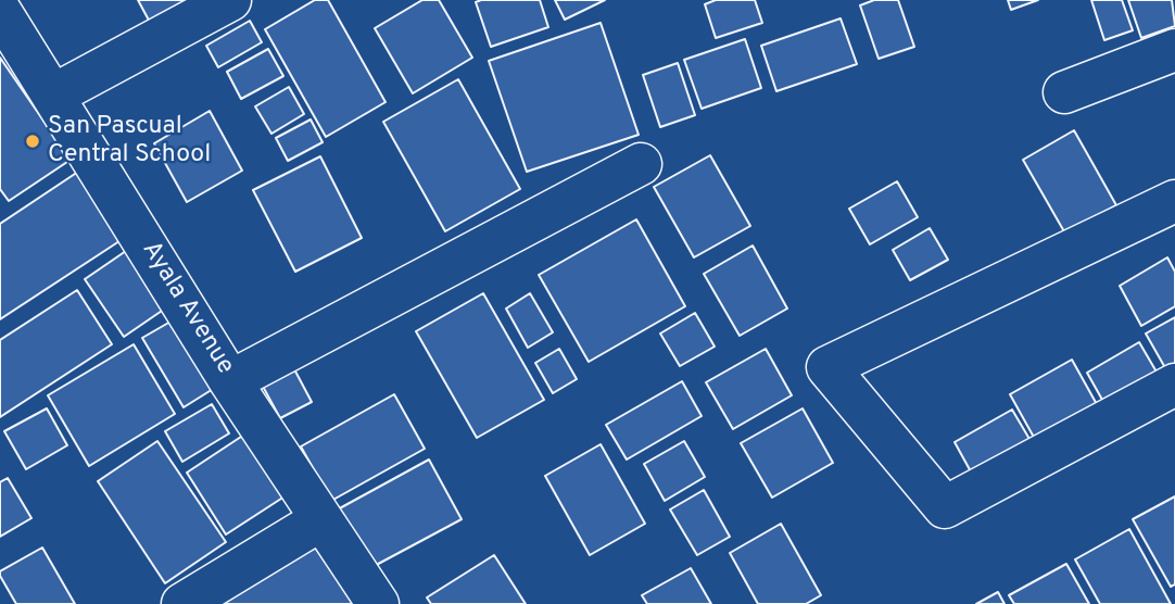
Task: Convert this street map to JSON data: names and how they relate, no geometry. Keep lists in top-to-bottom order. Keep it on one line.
{"streets":{"street":["Ayala Avenue"]},"places":["San Pascual Central School"]}
